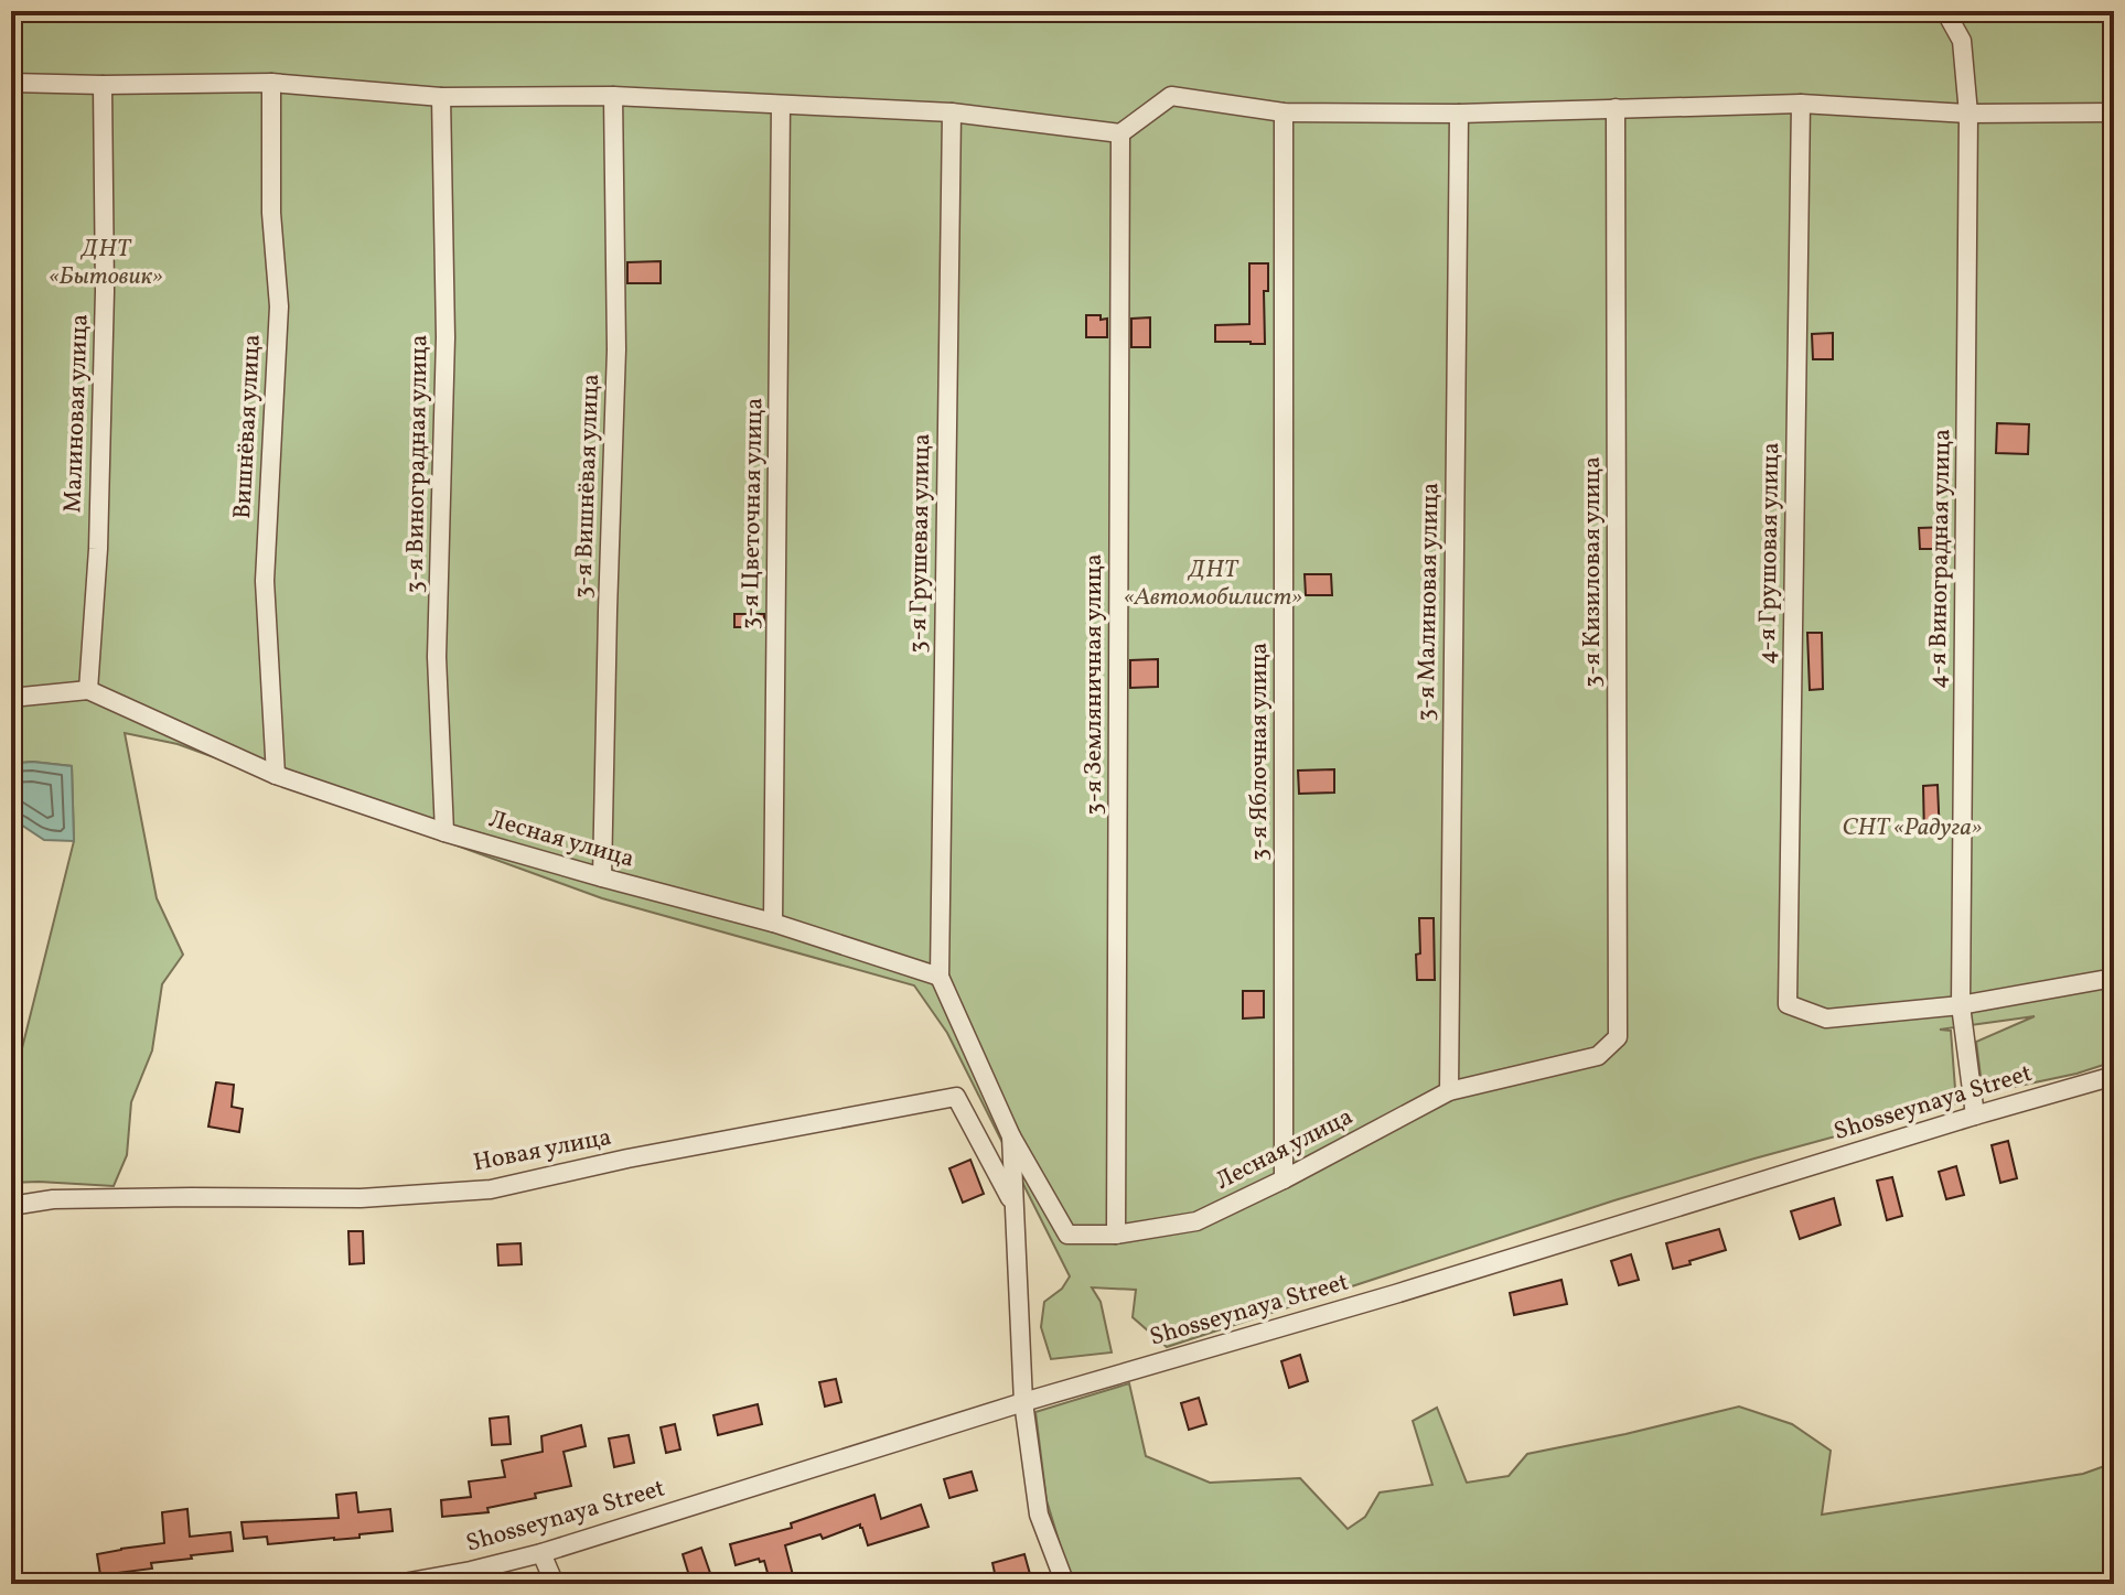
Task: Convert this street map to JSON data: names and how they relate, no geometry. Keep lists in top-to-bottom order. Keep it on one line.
{"streets":{"street":["Малиновая улица","Вишнёвая улица","3-я Виноградная улица","3-я Вишнёвая улица","3-я Цветочная улица","3-я Грушевая улица","4-я Грушовая улица","4-я Виноградная улица","3-я Кизиловая улица","3-я Малиновая улица","3-я Земляничная улица","3-я Яблочная улица","Лесная улица","Shosseynaya Street","Новая улица"]},"crossings":[["Малиновая улица","Лесная улица"],["Вишнёвая улица","Лесная улица"],["3-я Виноградная улица","Лесная улица"],["3-я Вишнёвая улица","Лесная улица"],["3-я Цветочная улица","Лесная улица"],["3-я Грушевая улица","Лесная улица"],["4-я Грушовая улица","4-я Виноградная улица"],["4-я Виноградная улица","Shosseynaya Street"],["3-я Кизиловая улица","Лесная улица"],["3-я Малиновая улица","Лесная улица"],["3-я Земляничная улица","Лесная улица"],["3-я Яблочная улица","Лесная улица"],["Лесная улица","Shosseynaya Street"],["Лесная улица","Новая улица"]],"parks":["ДНТ «Бытовик»","ДНТ «Автомобилист»","СНТ «Радуга»"]}
